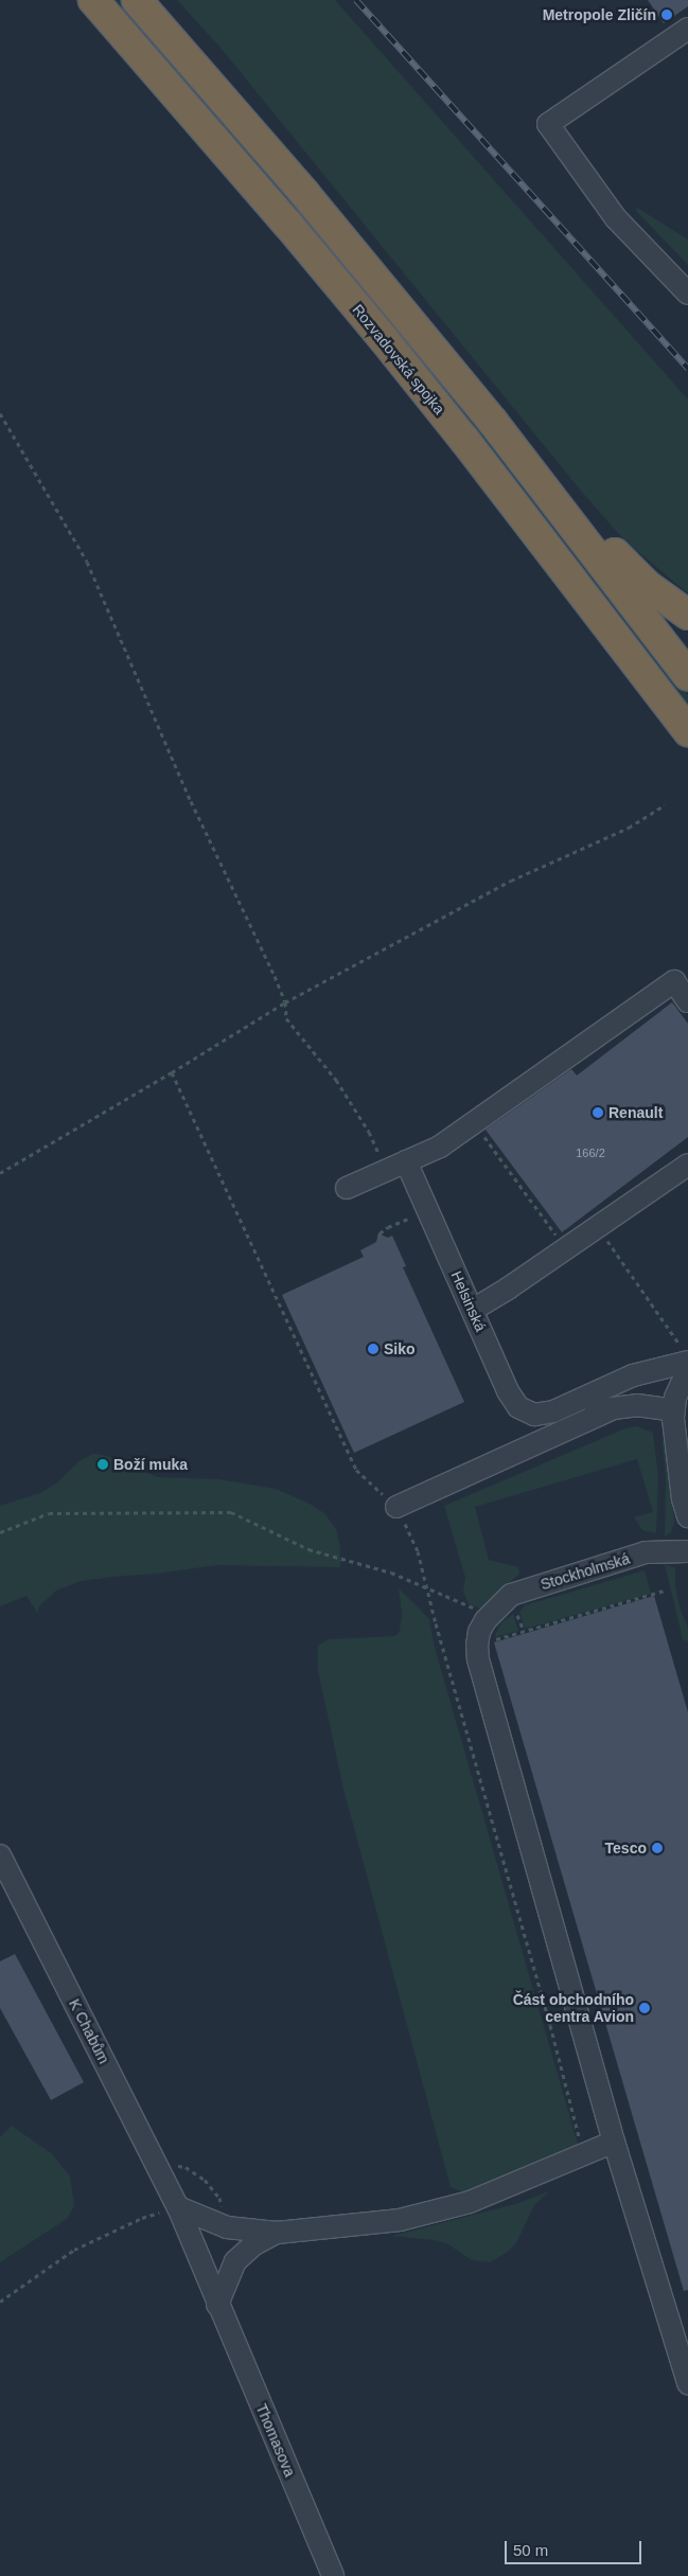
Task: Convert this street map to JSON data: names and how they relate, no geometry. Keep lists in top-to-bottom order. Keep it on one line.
{"streets":{"highway":["Rozvadovská spojka"],"street":["Helsinská","Stockholmská","K Chabům","Thomasova"]},"crossings":[["K Chabům","Thomasova"]],"places":["Metropole Zličín","Renault","Siko","Boží muka","Tesco","Část obchodního centra Avion"],"house_numbers":["166/2"],"scale_bar":"50 m"}
